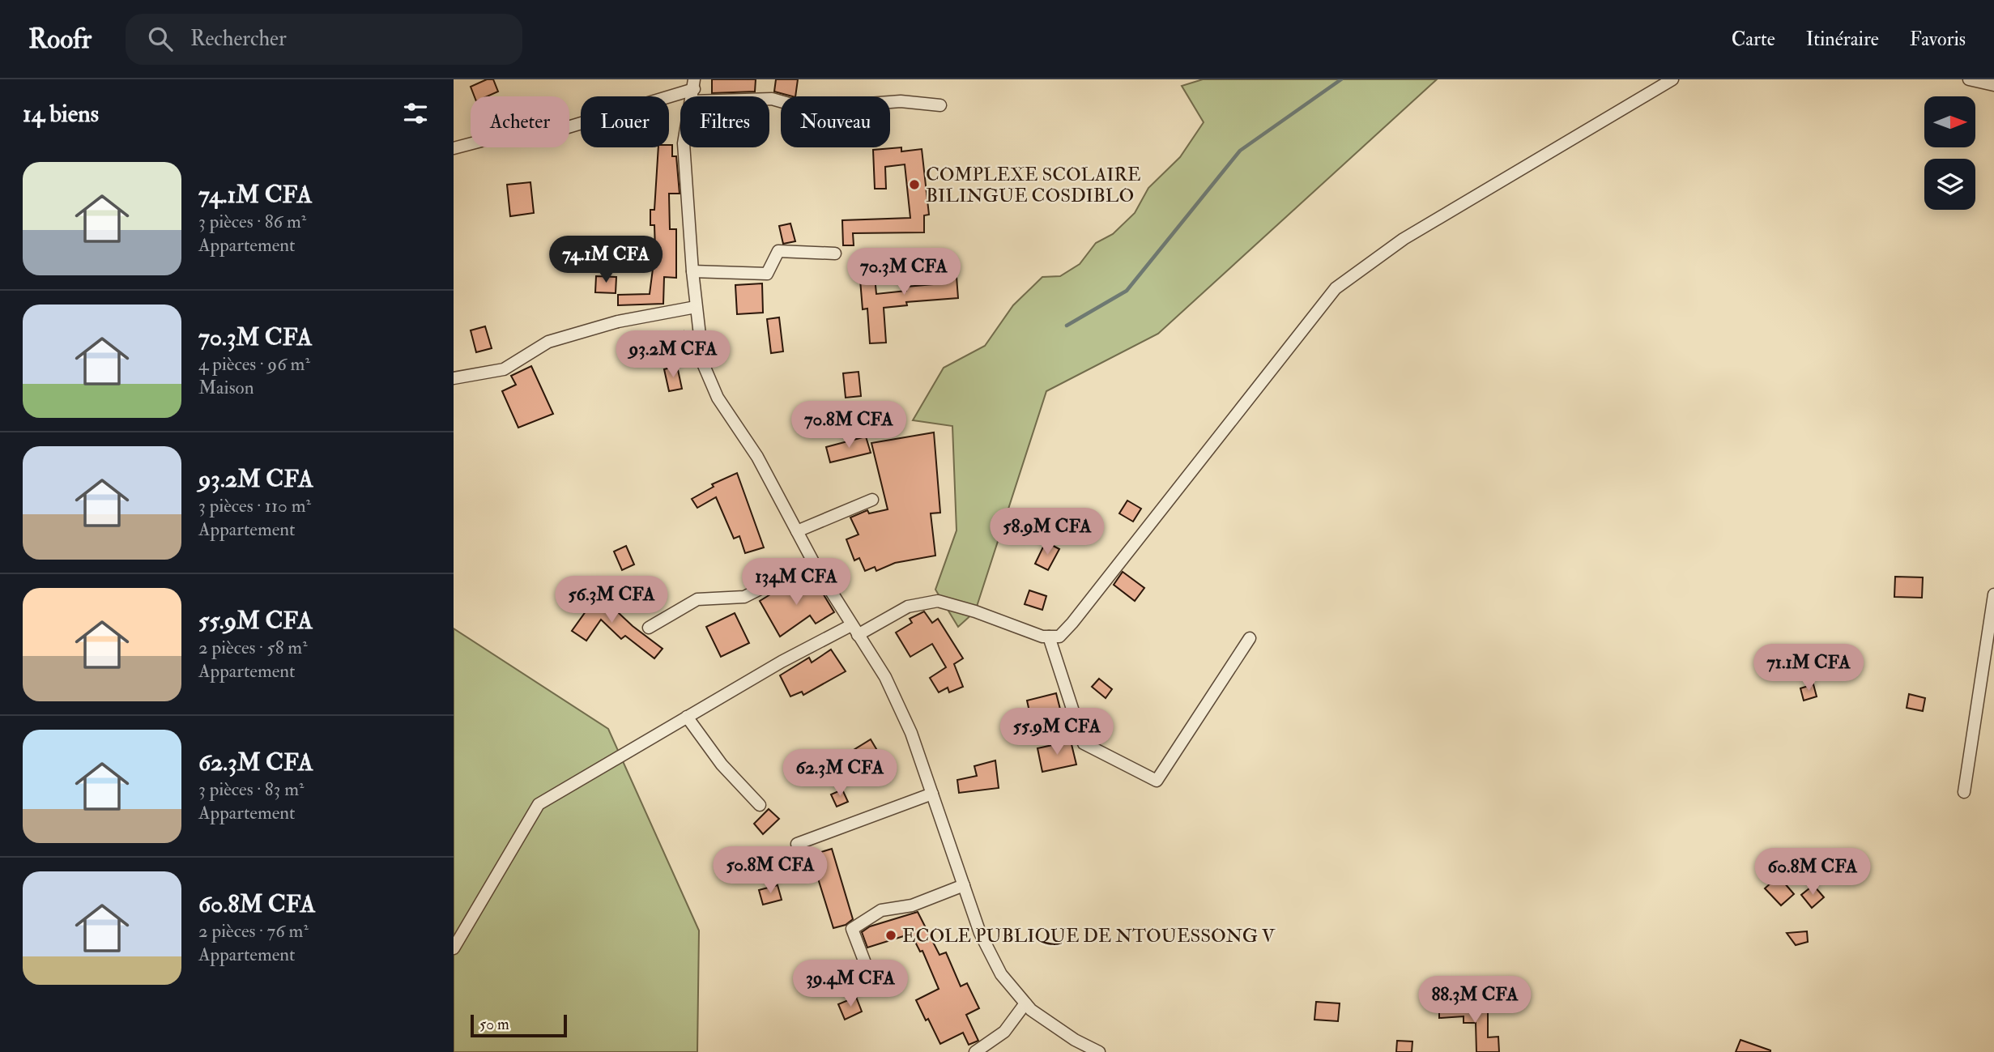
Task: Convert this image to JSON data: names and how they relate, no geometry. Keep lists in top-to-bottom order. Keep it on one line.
{"places":["COMPLEXE SCOLAIRE BILINGUE COSDIBLO","ECOLE PUBLIQUE DE NTOUESSONG V"],"scale_bar":"50 m","north":"right","page":{"header":"Roofr","search":"Rechercher","nav":["Carte","Itinéraire","Favoris"],"heading":"14 biens","chip":["Acheter","Louer","Filtres","Nouveau"],"list":[{"name":"74.1M CFA","note":"3 pièces · 86 m² · Appartement"},{"name":"70.3M CFA","note":"4 pièces · 96 m² · Maison"},{"name":"93.2M CFA","note":"3 pièces · 110 m² · Appartement"},{"name":"55.9M CFA","note":"2 pièces · 58 m² · Appartement"},{"name":"62.3M CFA","note":"3 pièces · 83 m² · Appartement"},{"name":"60.8M CFA","note":"2 pièces · 76 m² · Appartement"}],"price":["74.1M CFA","70.3M CFA","93.2M CFA","70.8M CFA","58.9M CFA","134M CFA","56.3M CFA","71.1M CFA","55.9M CFA","62.3M CFA","50.8M CFA","60.8M CFA","39.4M CFA","88.3M CFA"],"scale":"50 m"}}
